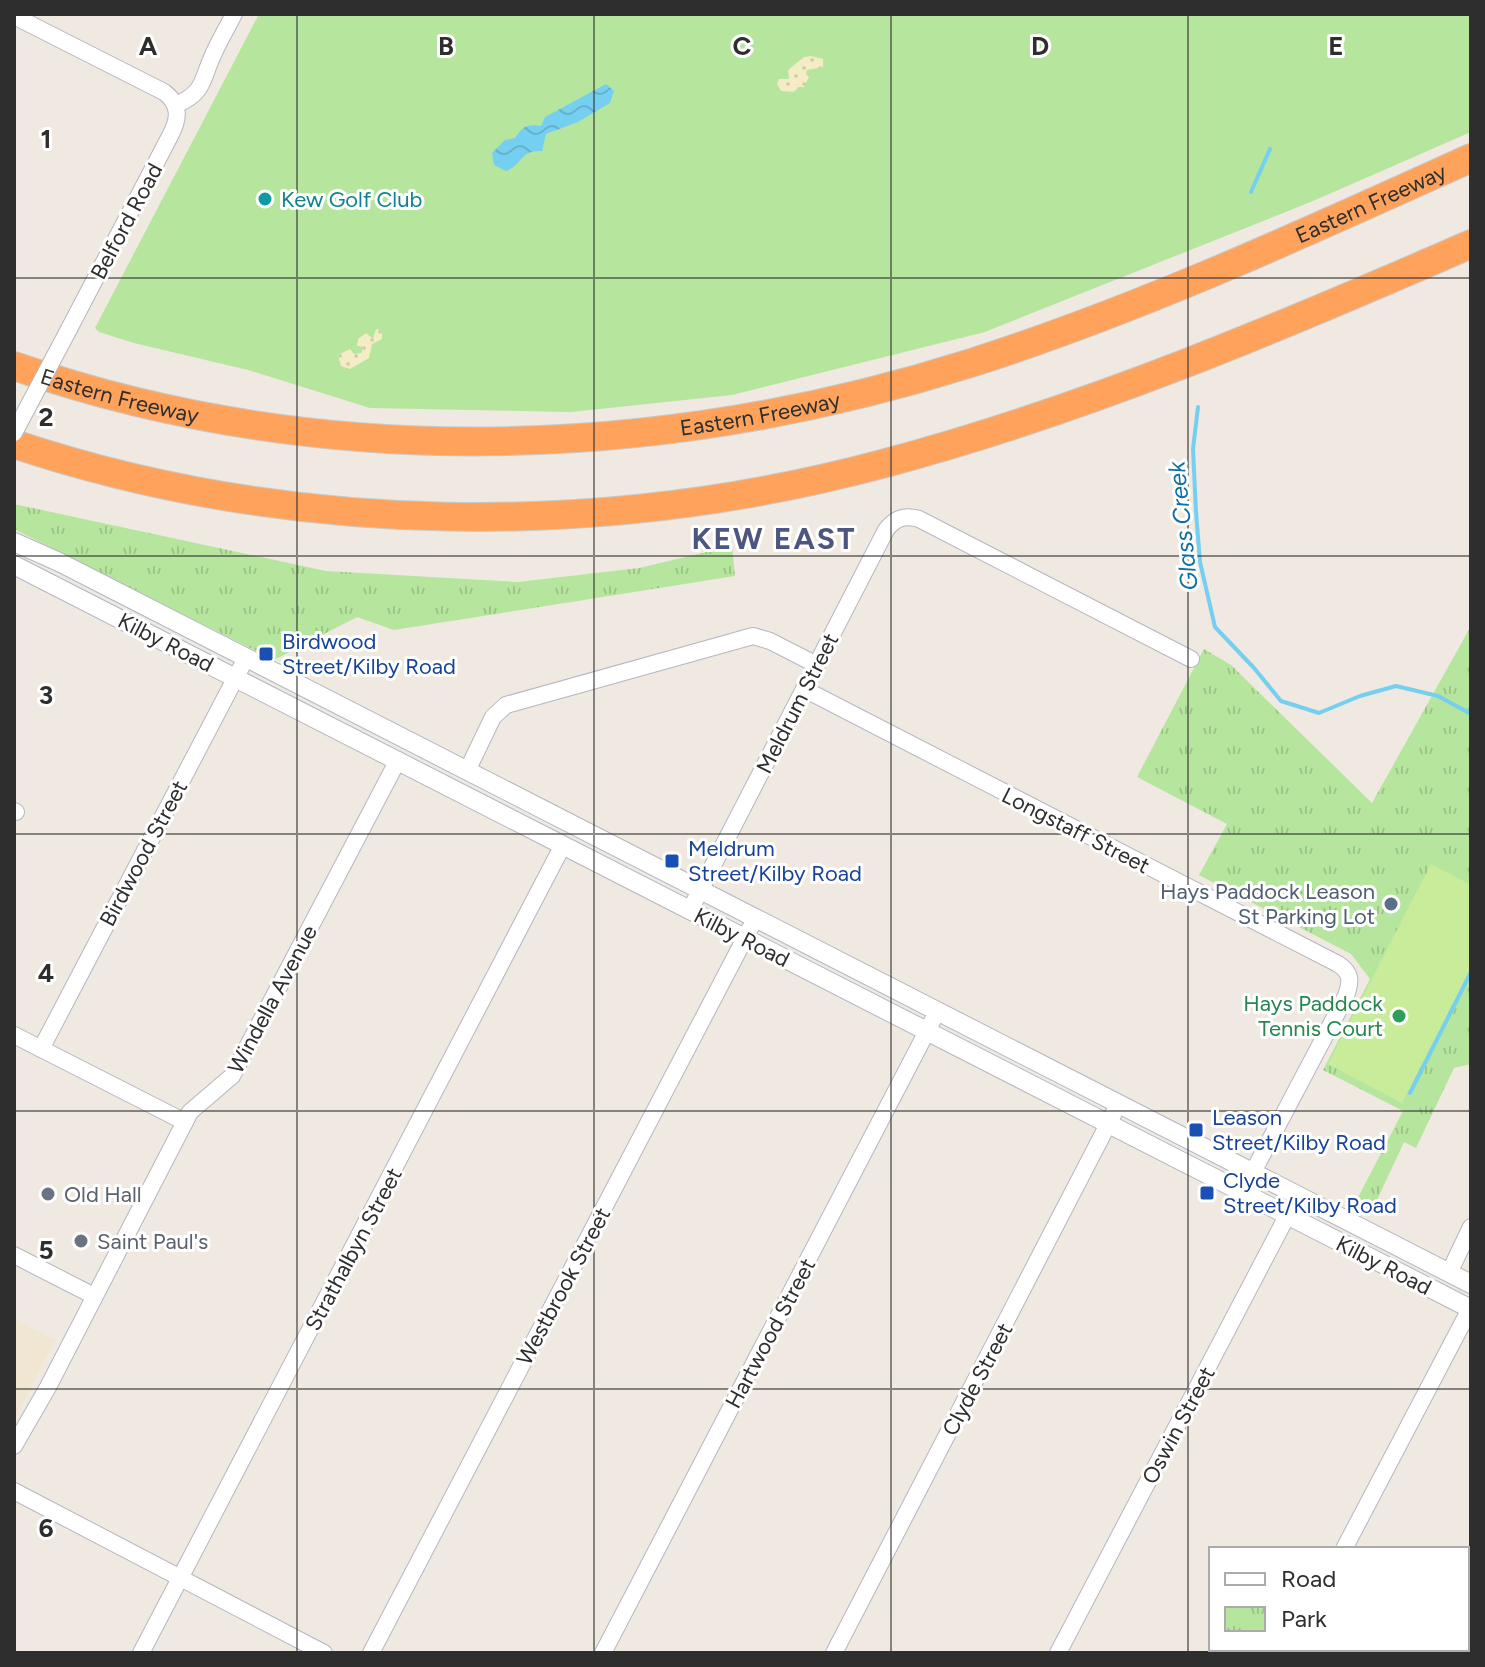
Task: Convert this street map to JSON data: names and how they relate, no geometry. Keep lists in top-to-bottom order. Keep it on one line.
{"streets":{"highway":["Eastern Freeway"],"street":["Belford Road","Kilby Road","Meldrum Street","Longstaff Street","Birdwood Street","Windella Avenue","Strathalbyn Street","Westbrook Street","Hartwood Street","Clyde Street","Oswin Street"]},"crossings":[["Kilby Road","Meldrum Street"],["Kilby Road","Longstaff Street"],["Kilby Road","Birdwood Street"],["Kilby Road","Windella Avenue"],["Kilby Road","Strathalbyn Street"],["Kilby Road","Westbrook Street"],["Kilby Road","Hartwood Street"],["Kilby Road","Clyde Street"],["Kilby Road","Oswin Street"],["Meldrum Street","Longstaff Street"]],"districts":["KEW EAST"],"water":["Glass Creek"],"places":{"other":["Kew Golf Club","Hays Paddock Leason St Parking Lot","Hays Paddock Tennis Court","Old Hall","Saint Paul's"],"transit":["Birdwood Street/Kilby Road","Meldrum Street/Kilby Road","Leason Street/Kilby Road","Clyde Street/Kilby Road"]},"legend":["Road","Park"],"grid":{"columns":["A","B","C","D","E"],"rows":["1","2","3","4","5","6"]}}
